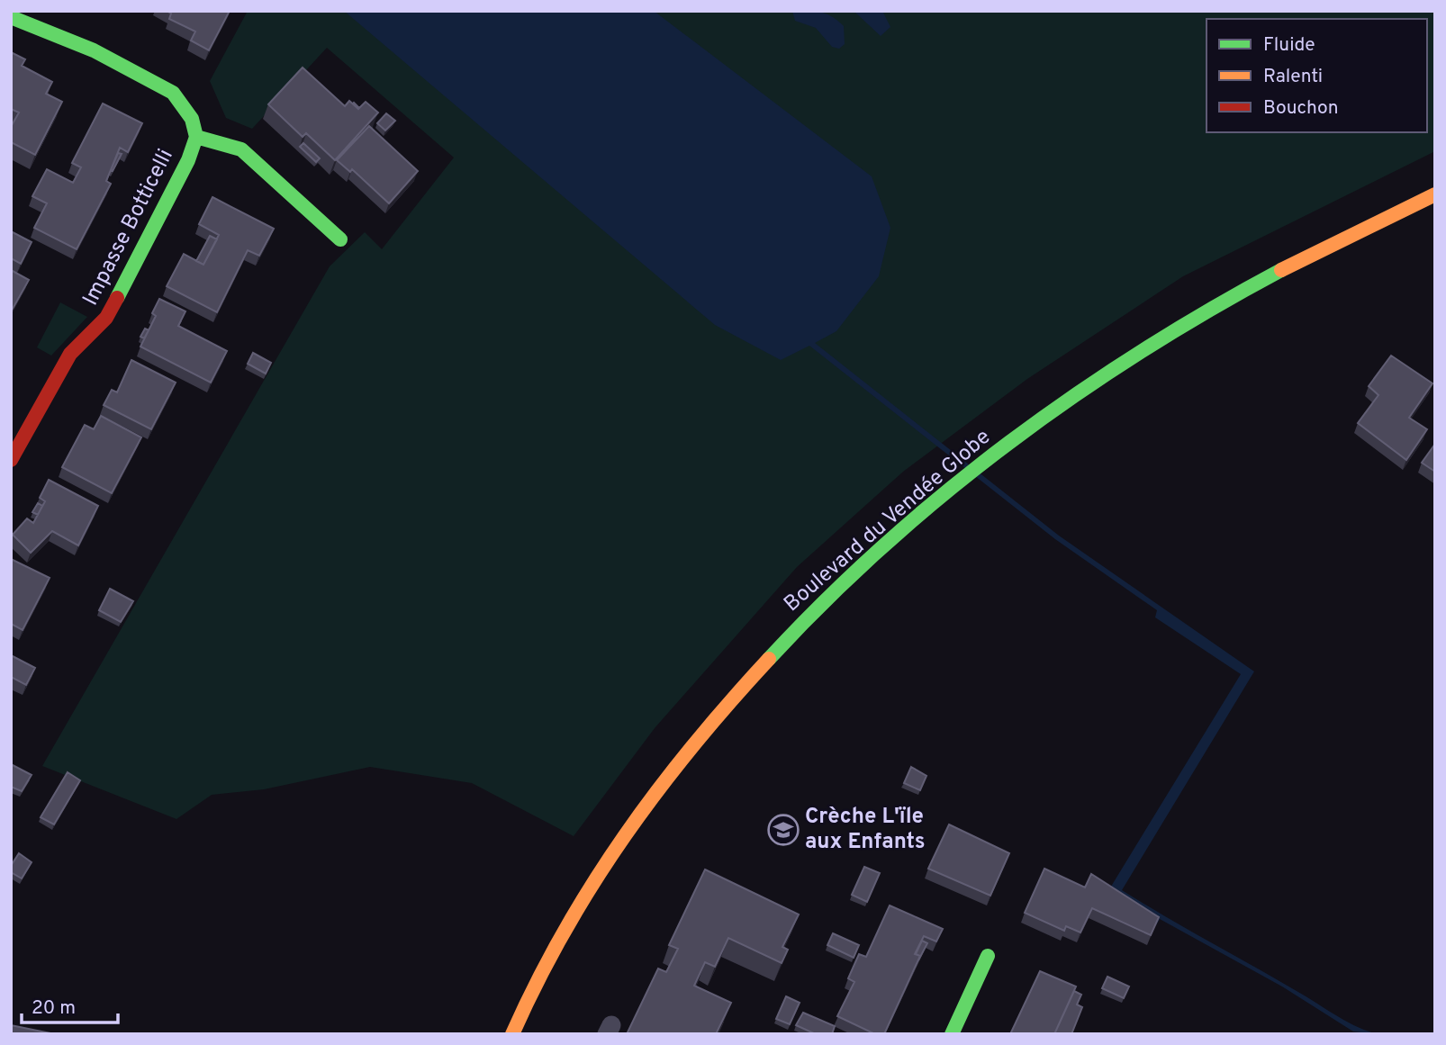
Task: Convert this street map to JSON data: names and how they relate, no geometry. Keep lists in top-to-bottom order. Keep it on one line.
{"streets":{"main road":["Impasse Botticelli","Boulevard du Vendée Globe"]},"places":{"school or university":["Crèche L'ïle aux Enfants"]},"legend":["Fluide","Ralenti","Bouchon"],"scale_bar":"20 m"}
